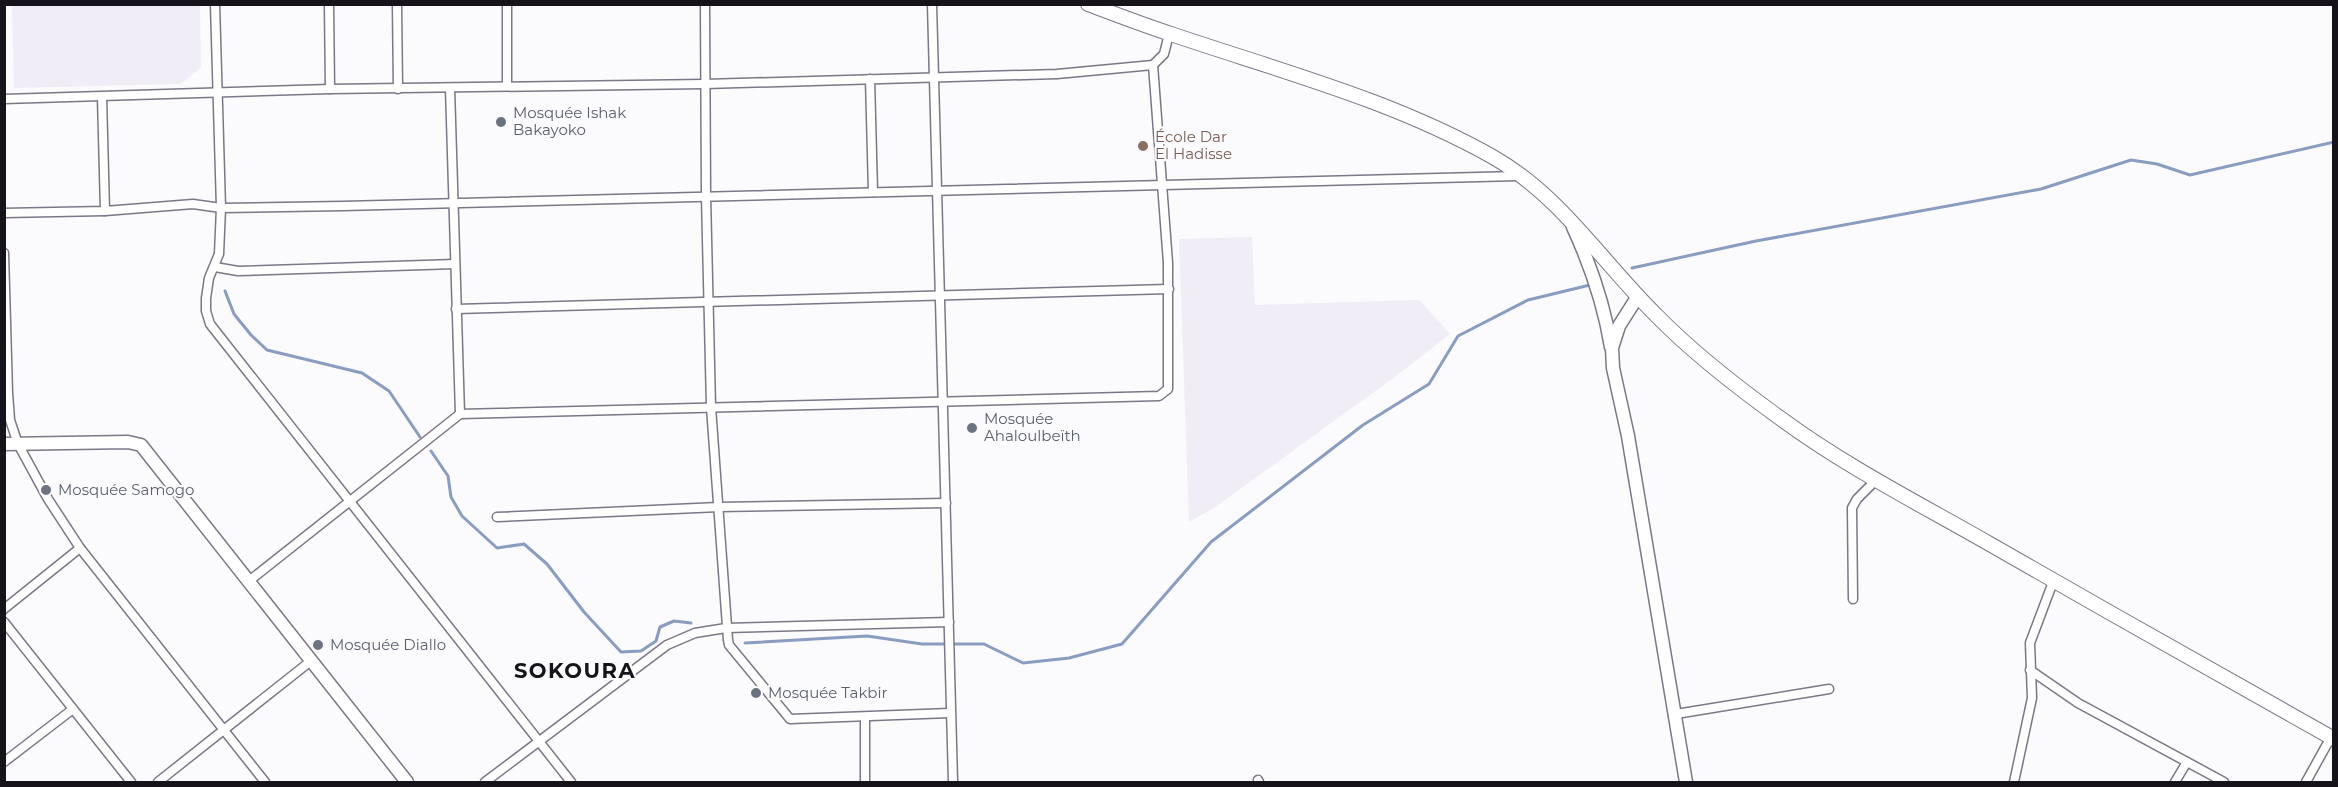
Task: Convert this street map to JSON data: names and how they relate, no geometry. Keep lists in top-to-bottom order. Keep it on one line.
{"districts":["SOKOURA"],"places":["Mosquée Ishak Bakayoko","École Dar El Hadisse","Mosquée Ahaloulbeïth","Mosquée Samogo","Mosquée Diallo","Mosquée Takbir"]}
